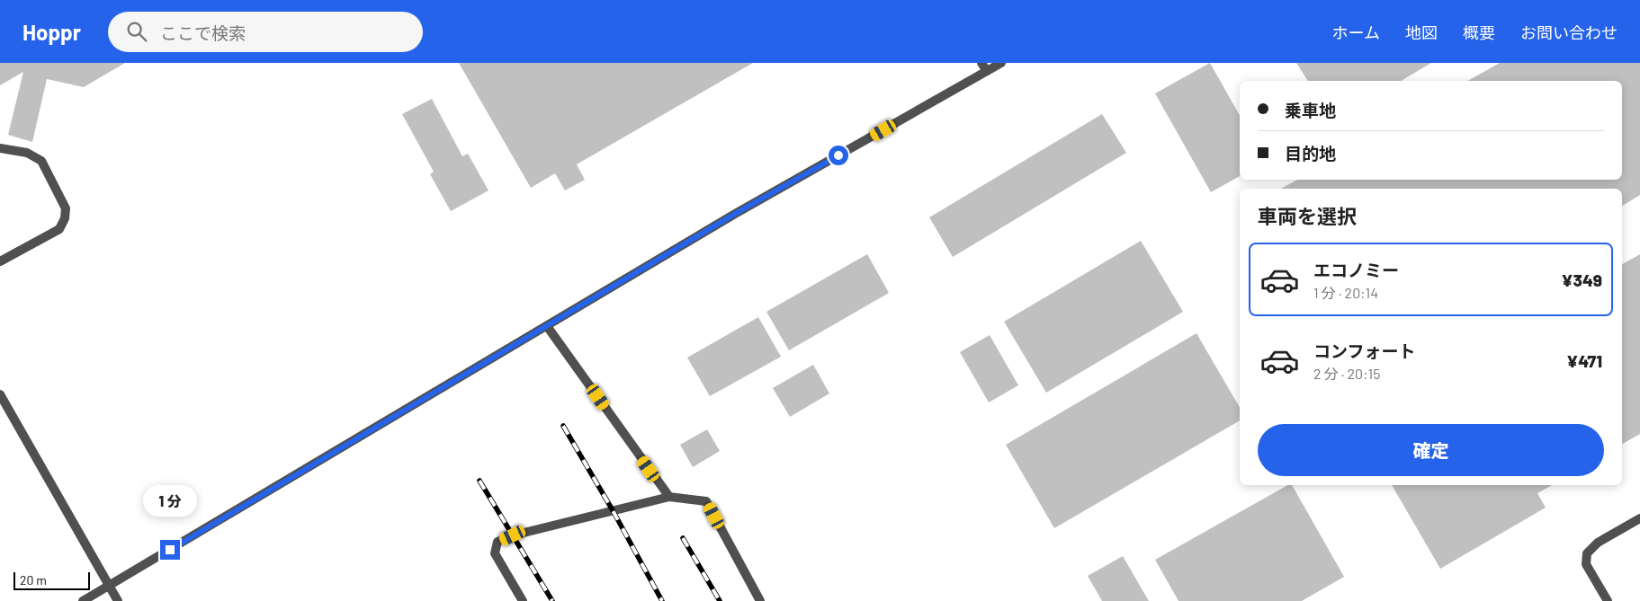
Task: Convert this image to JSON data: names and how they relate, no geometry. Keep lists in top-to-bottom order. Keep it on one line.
{"scale_bar":"20 m","page":{"header":"Hoppr","search":"ここで検索","nav":["ホーム","地図","概要","お問い合わせ"],"banner":["乗車地","目的地"],"heading":"車両を選択","list":[{"name":"エコノミー","note":"1 分 · 20:14","value":"¥349"},{"name":"コンフォート","note":"2 分 · 20:15","value":"¥471"}],"buttons":"確定","bubble":"1 分","scale":"20 m"}}
